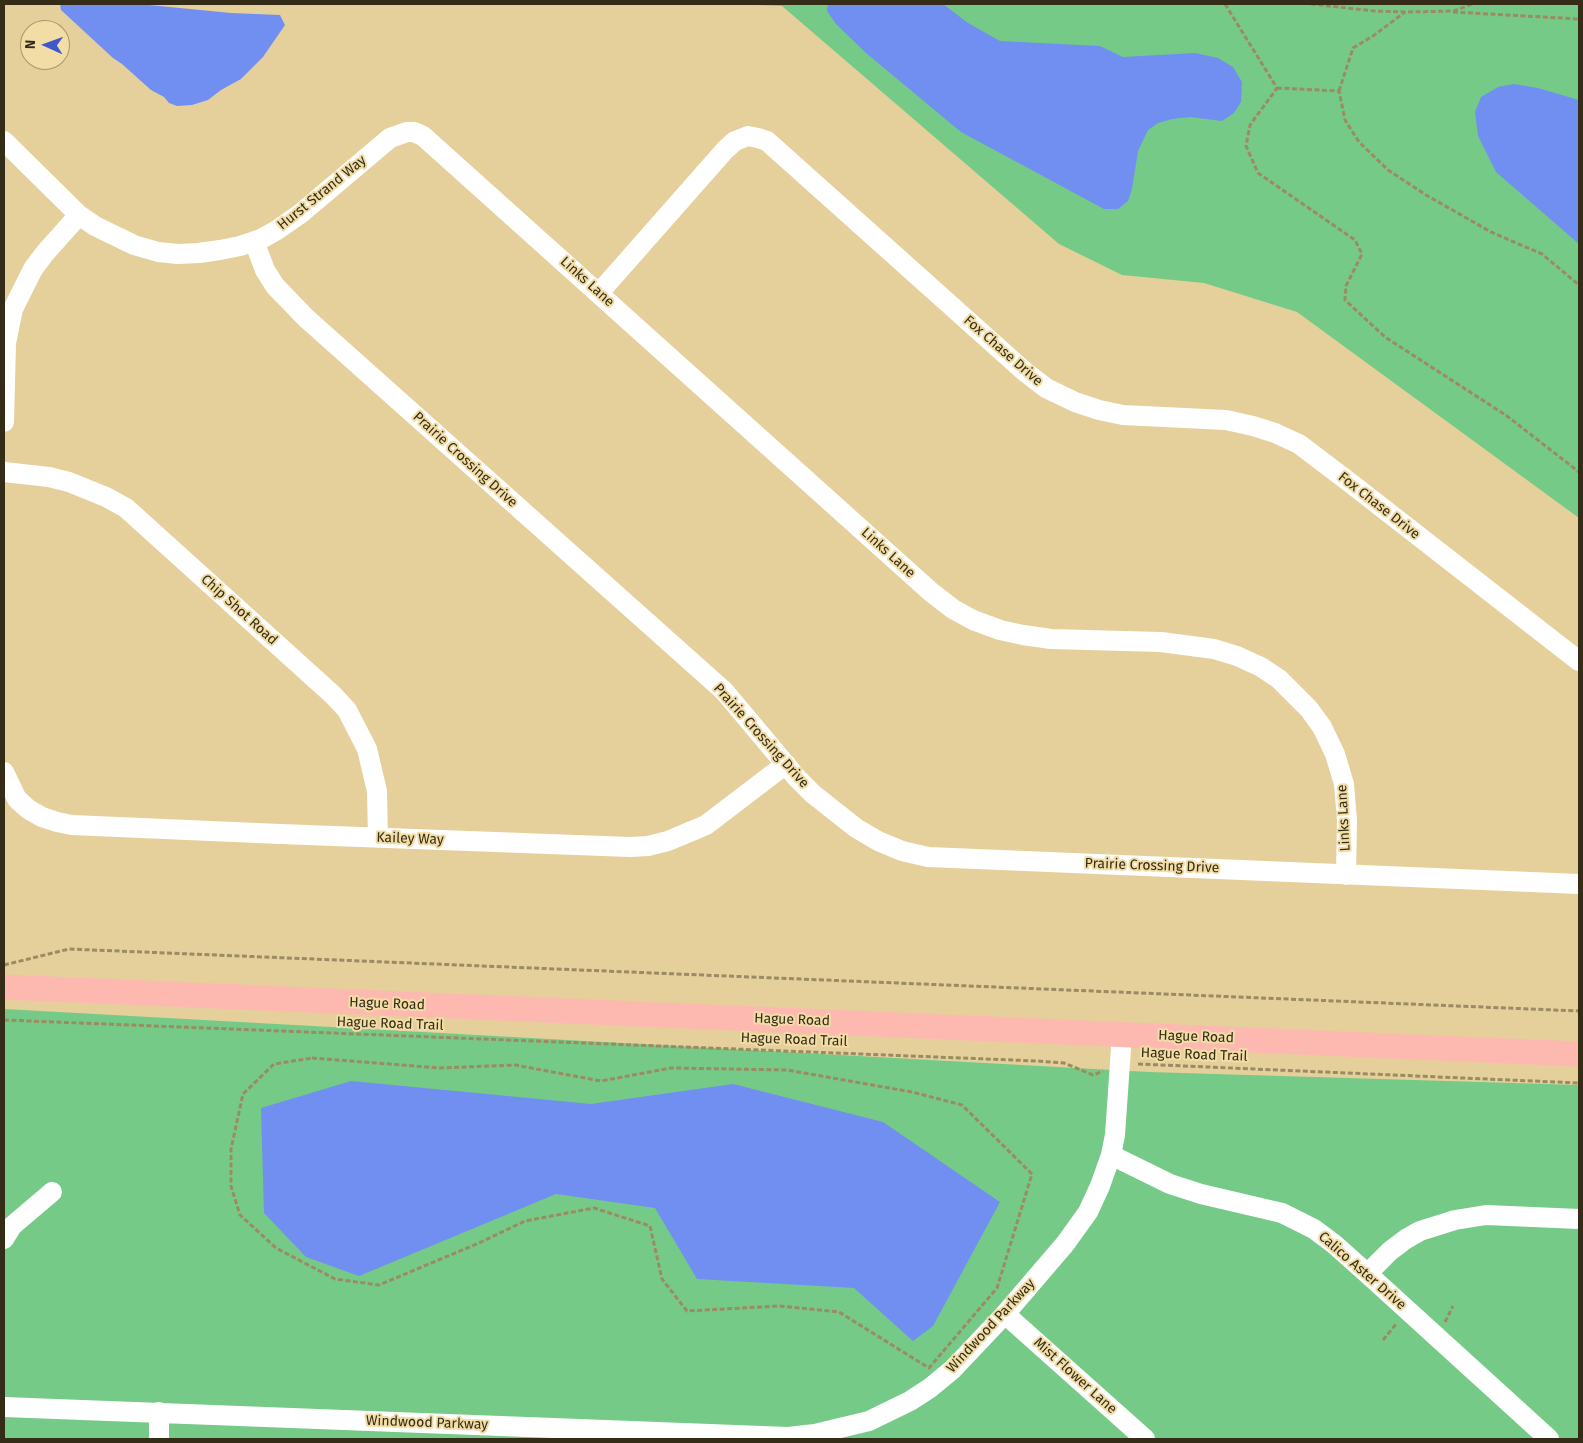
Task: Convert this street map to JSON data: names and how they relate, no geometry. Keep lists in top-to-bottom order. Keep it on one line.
{"streets":{"main road":["Hague Road"],"street":["Hurst Strand Way","Links Lane","Fox Chase Drive","Prairie Crossing Drive","Chip Shot Road","Kailey Way","Calico Aster Drive","Windwood Parkway","Mist Flower Lane"],"path":["Hague Road Trail"]},"crossings":[["Hurst Strand Way","Links Lane"],["Hurst Strand Way","Prairie Crossing Drive"],["Links Lane","Fox Chase Drive"],["Links Lane","Prairie Crossing Drive"],["Prairie Crossing Drive","Kailey Way"],["Chip Shot Road","Kailey Way"],["Hague Road","Windwood Parkway"],["Hague Road Trail","Windwood Parkway"],["Calico Aster Drive","Windwood Parkway"],["Windwood Parkway","Mist Flower Lane"]],"north":"left"}
